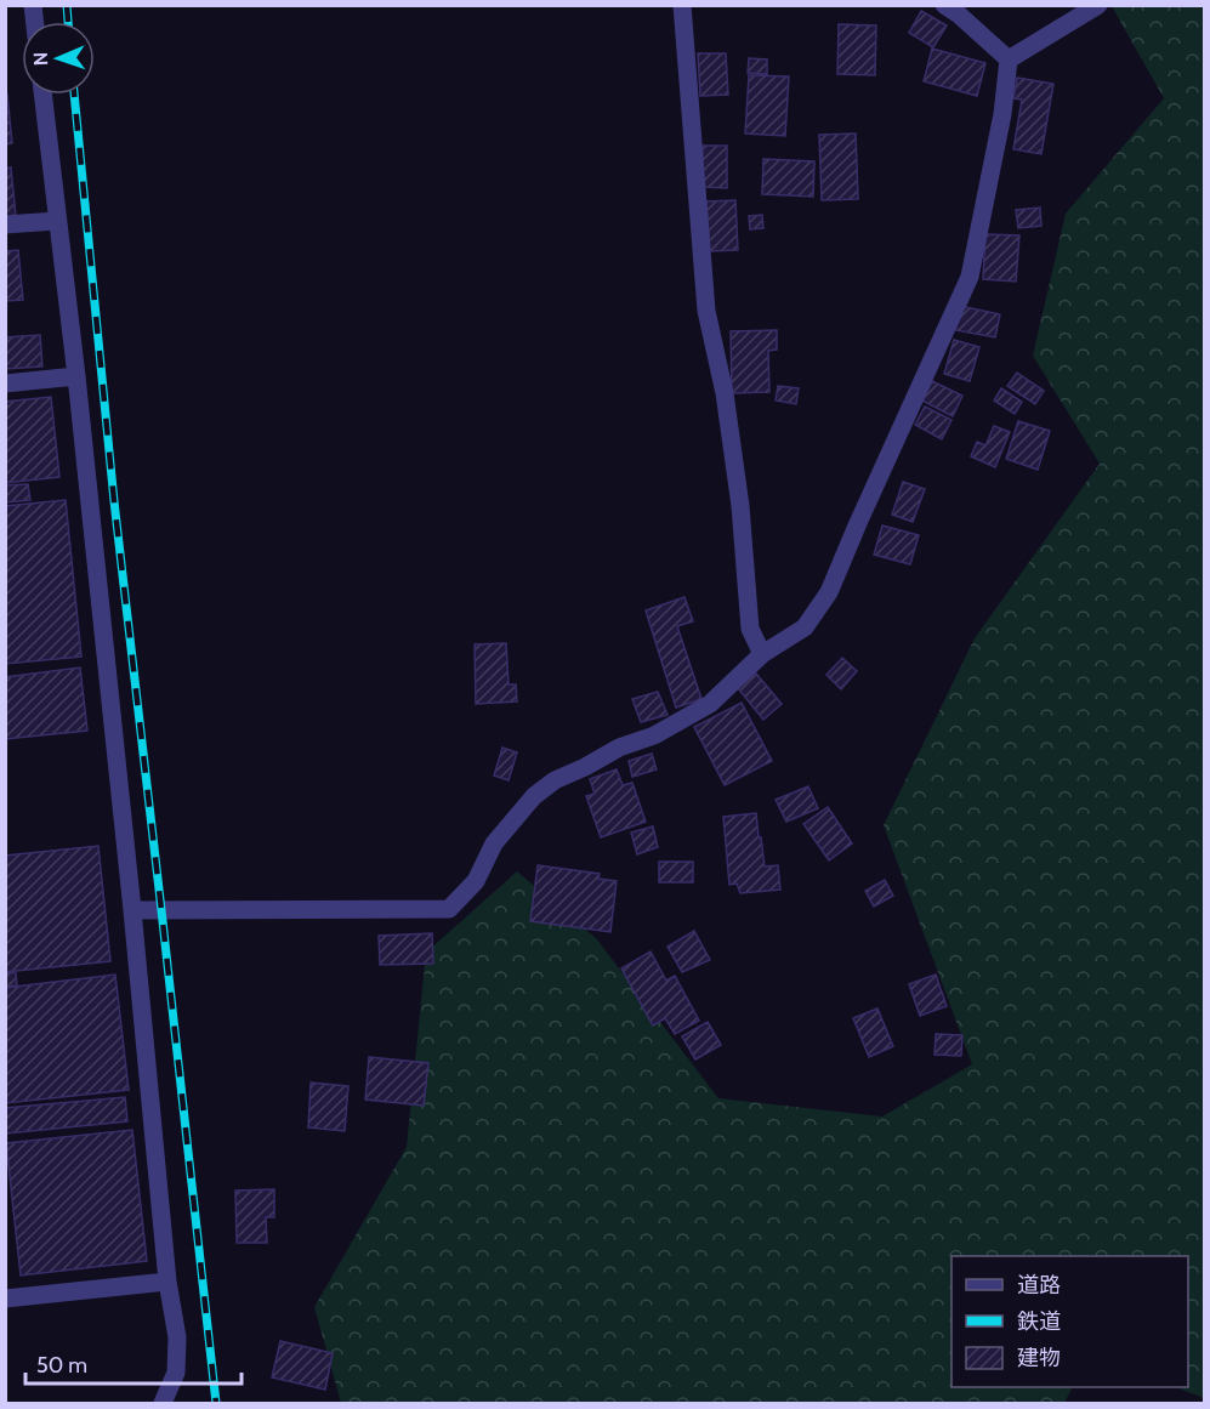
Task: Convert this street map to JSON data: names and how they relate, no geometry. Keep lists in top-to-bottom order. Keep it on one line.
{"legend":["道路","鉄道","建物"],"scale_bar":"50 m","north":"left"}
